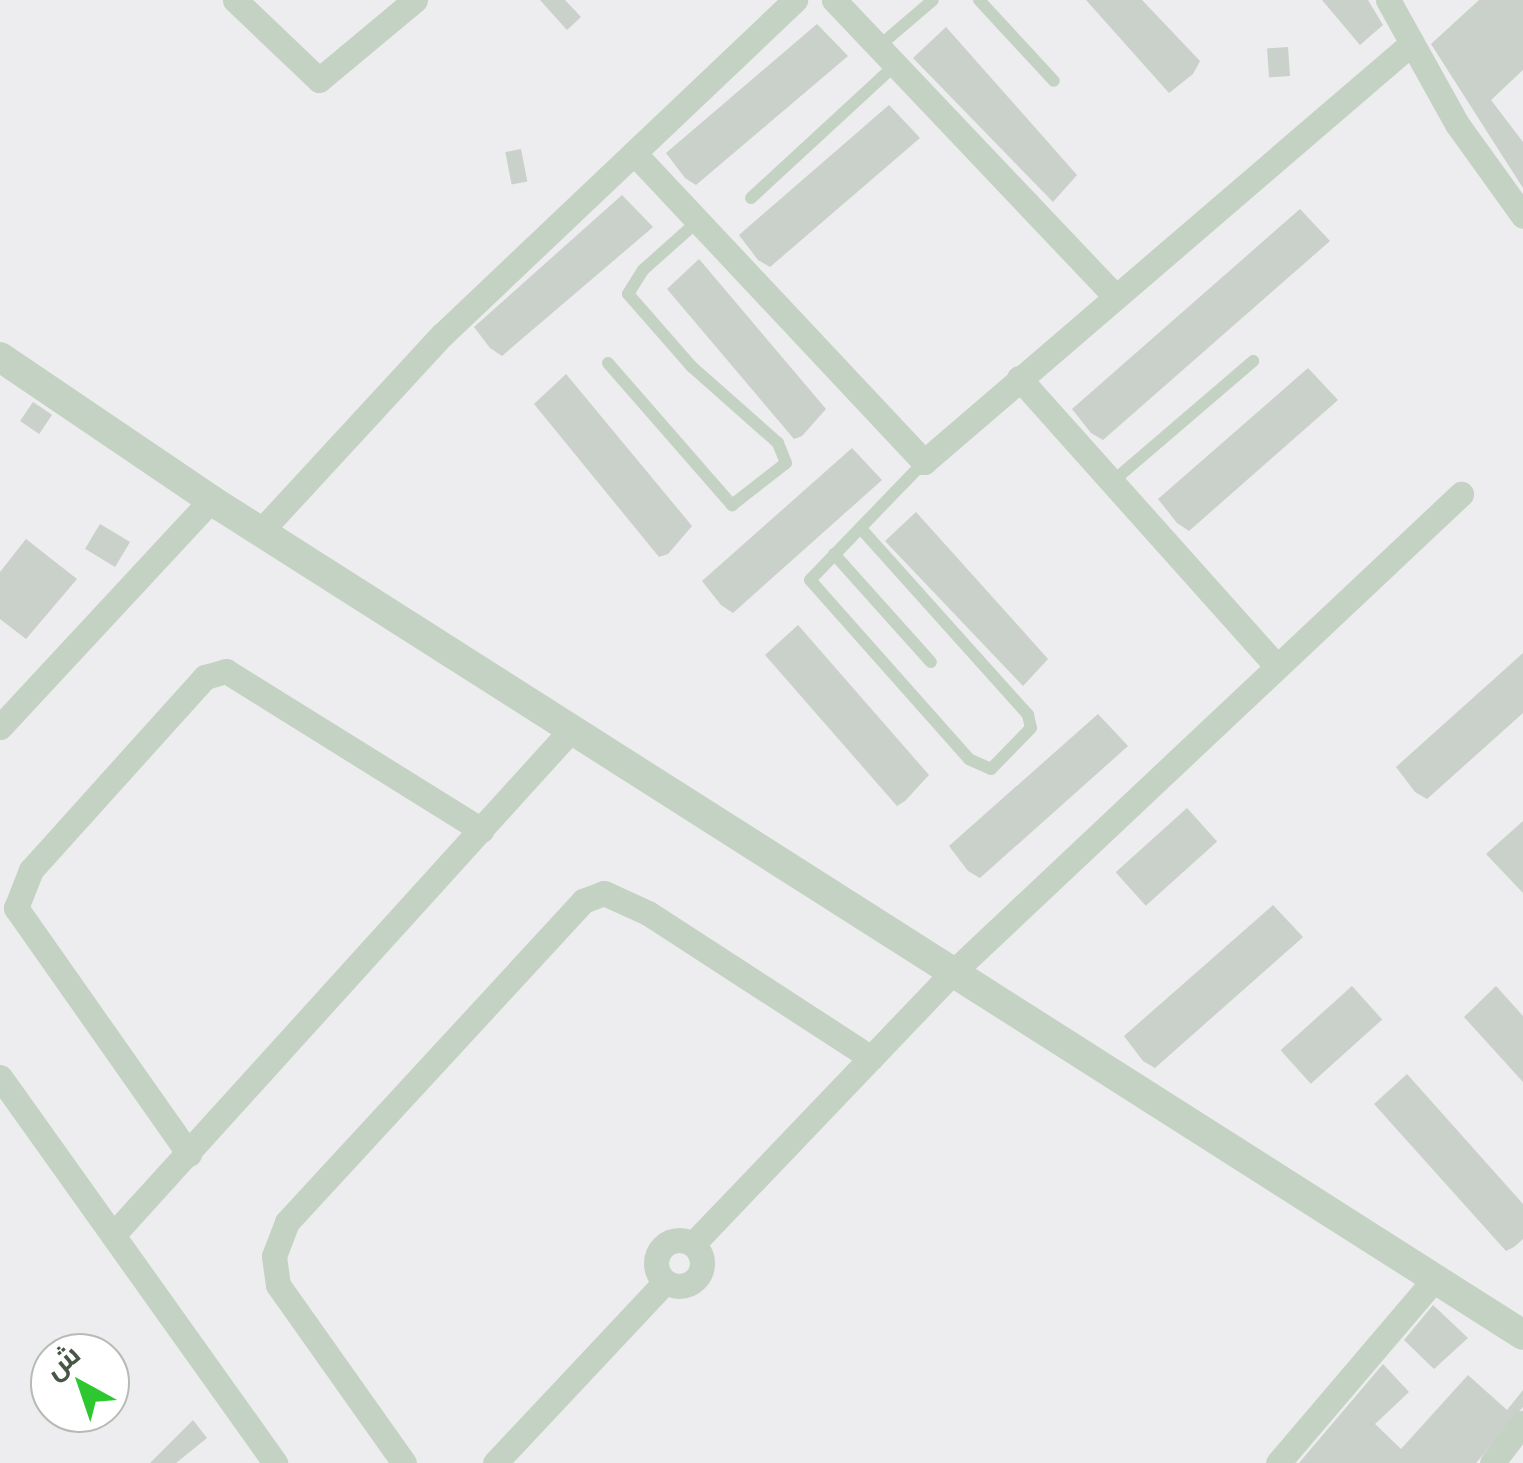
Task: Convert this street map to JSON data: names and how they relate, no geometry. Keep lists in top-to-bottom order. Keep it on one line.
{"north":"top left"}
